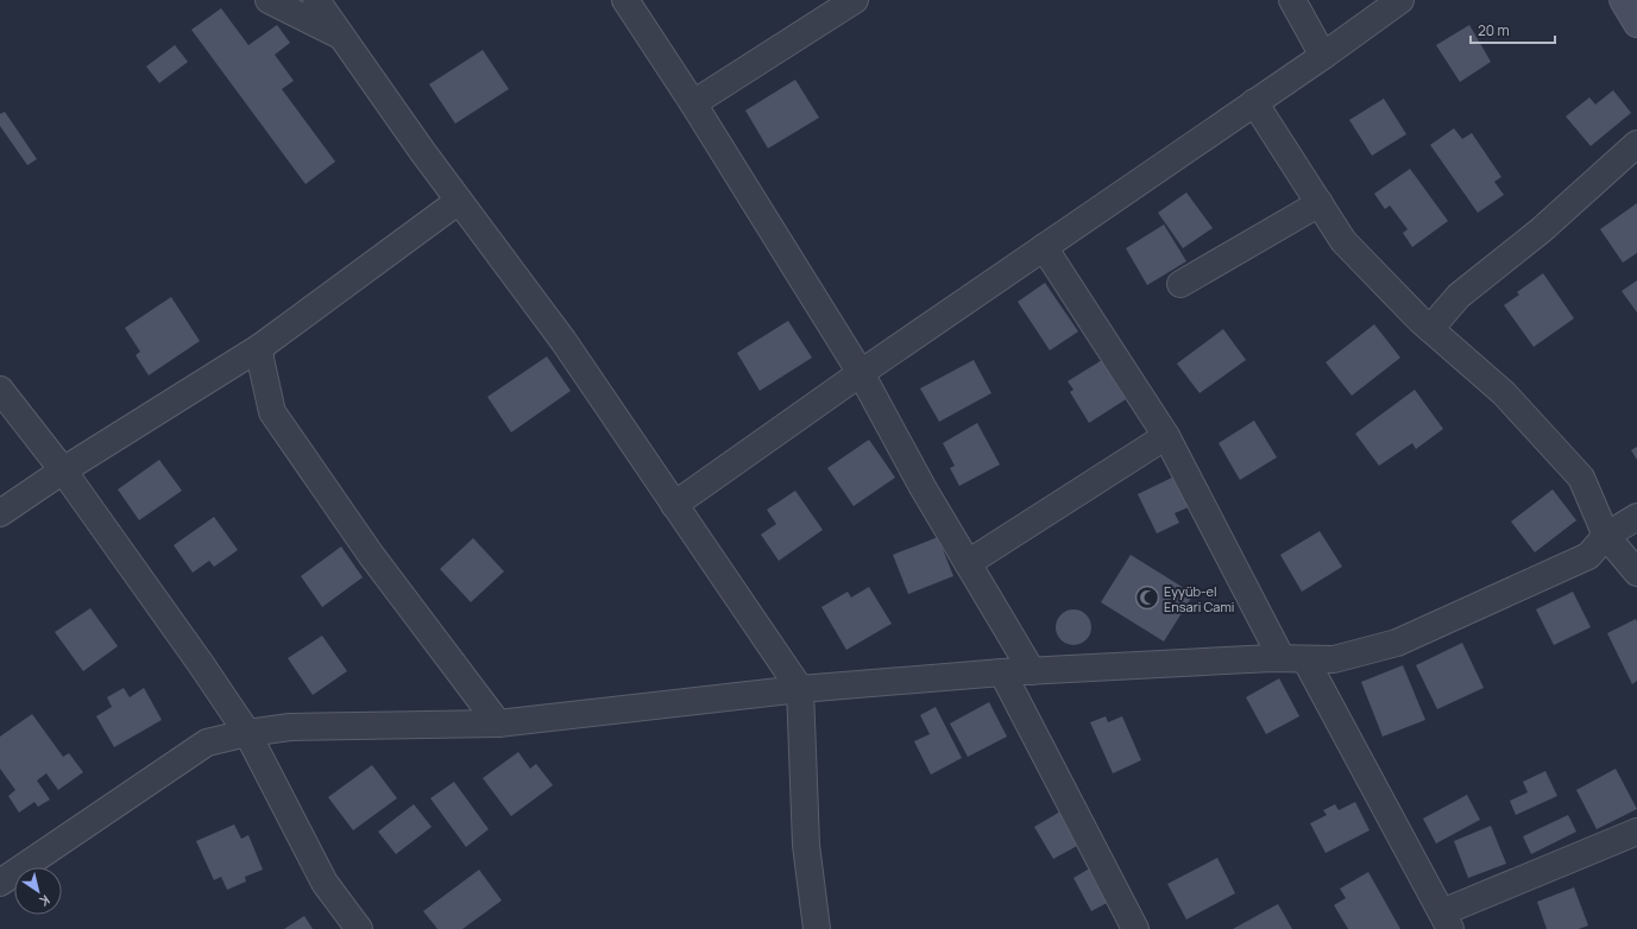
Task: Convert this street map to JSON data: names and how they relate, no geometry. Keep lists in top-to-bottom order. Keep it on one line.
{"places":{"mosque":["Eyyüb-el Ensari Cami"]},"scale_bar":"20 m","north":"bottom right"}
